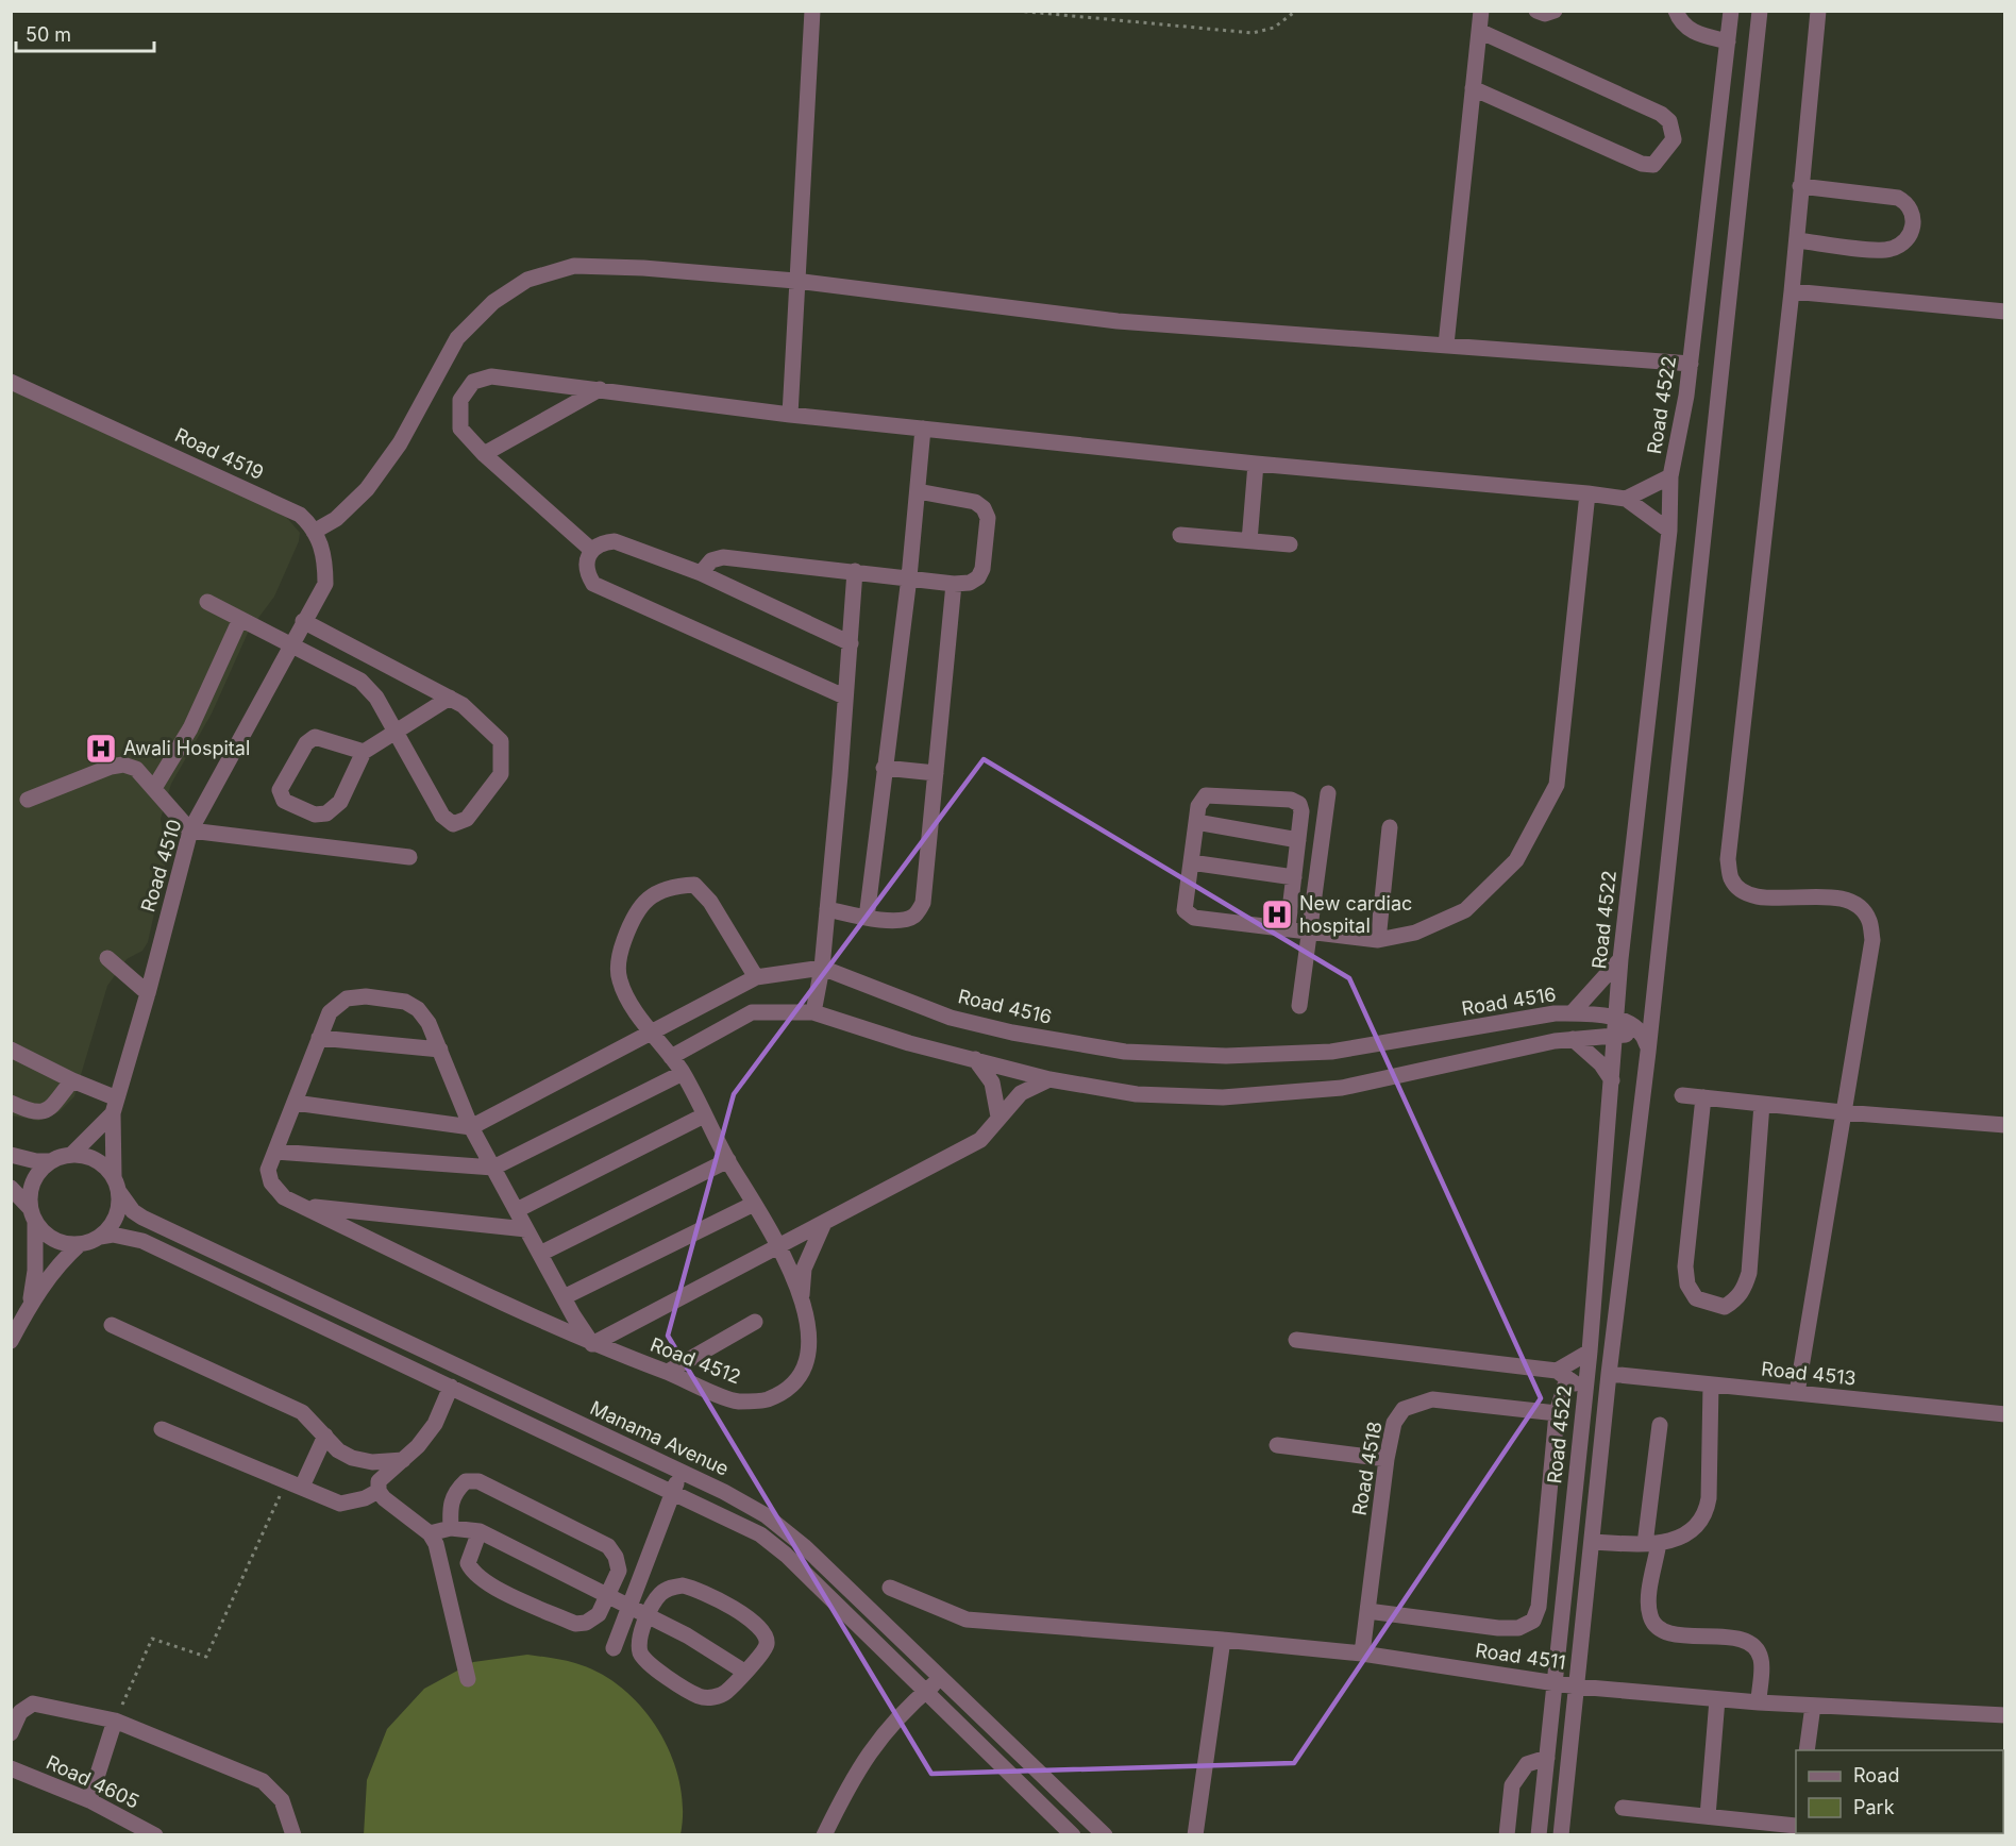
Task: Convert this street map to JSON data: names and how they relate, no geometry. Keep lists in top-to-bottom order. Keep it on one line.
{"streets":{"street":["Road 4522","Road 4519","Road 4510","Road 4516","Road 4512","Road 4513","Manama Avenue","Road 4518","Road 4511","Road 4605"]},"crossings":[["Road 4522","Road 4516"],["Road 4522","Road 4511"],["Road 4519","Road 4510"],["Road 4510","Manama Avenue"],["Road 4516","Road 4512"],["Road 4518","Road 4511"]],"places":{"hospital":["Awali Hospital","New cardiac hospital"]},"legend":["Road","Park"],"scale_bar":"50 m"}
